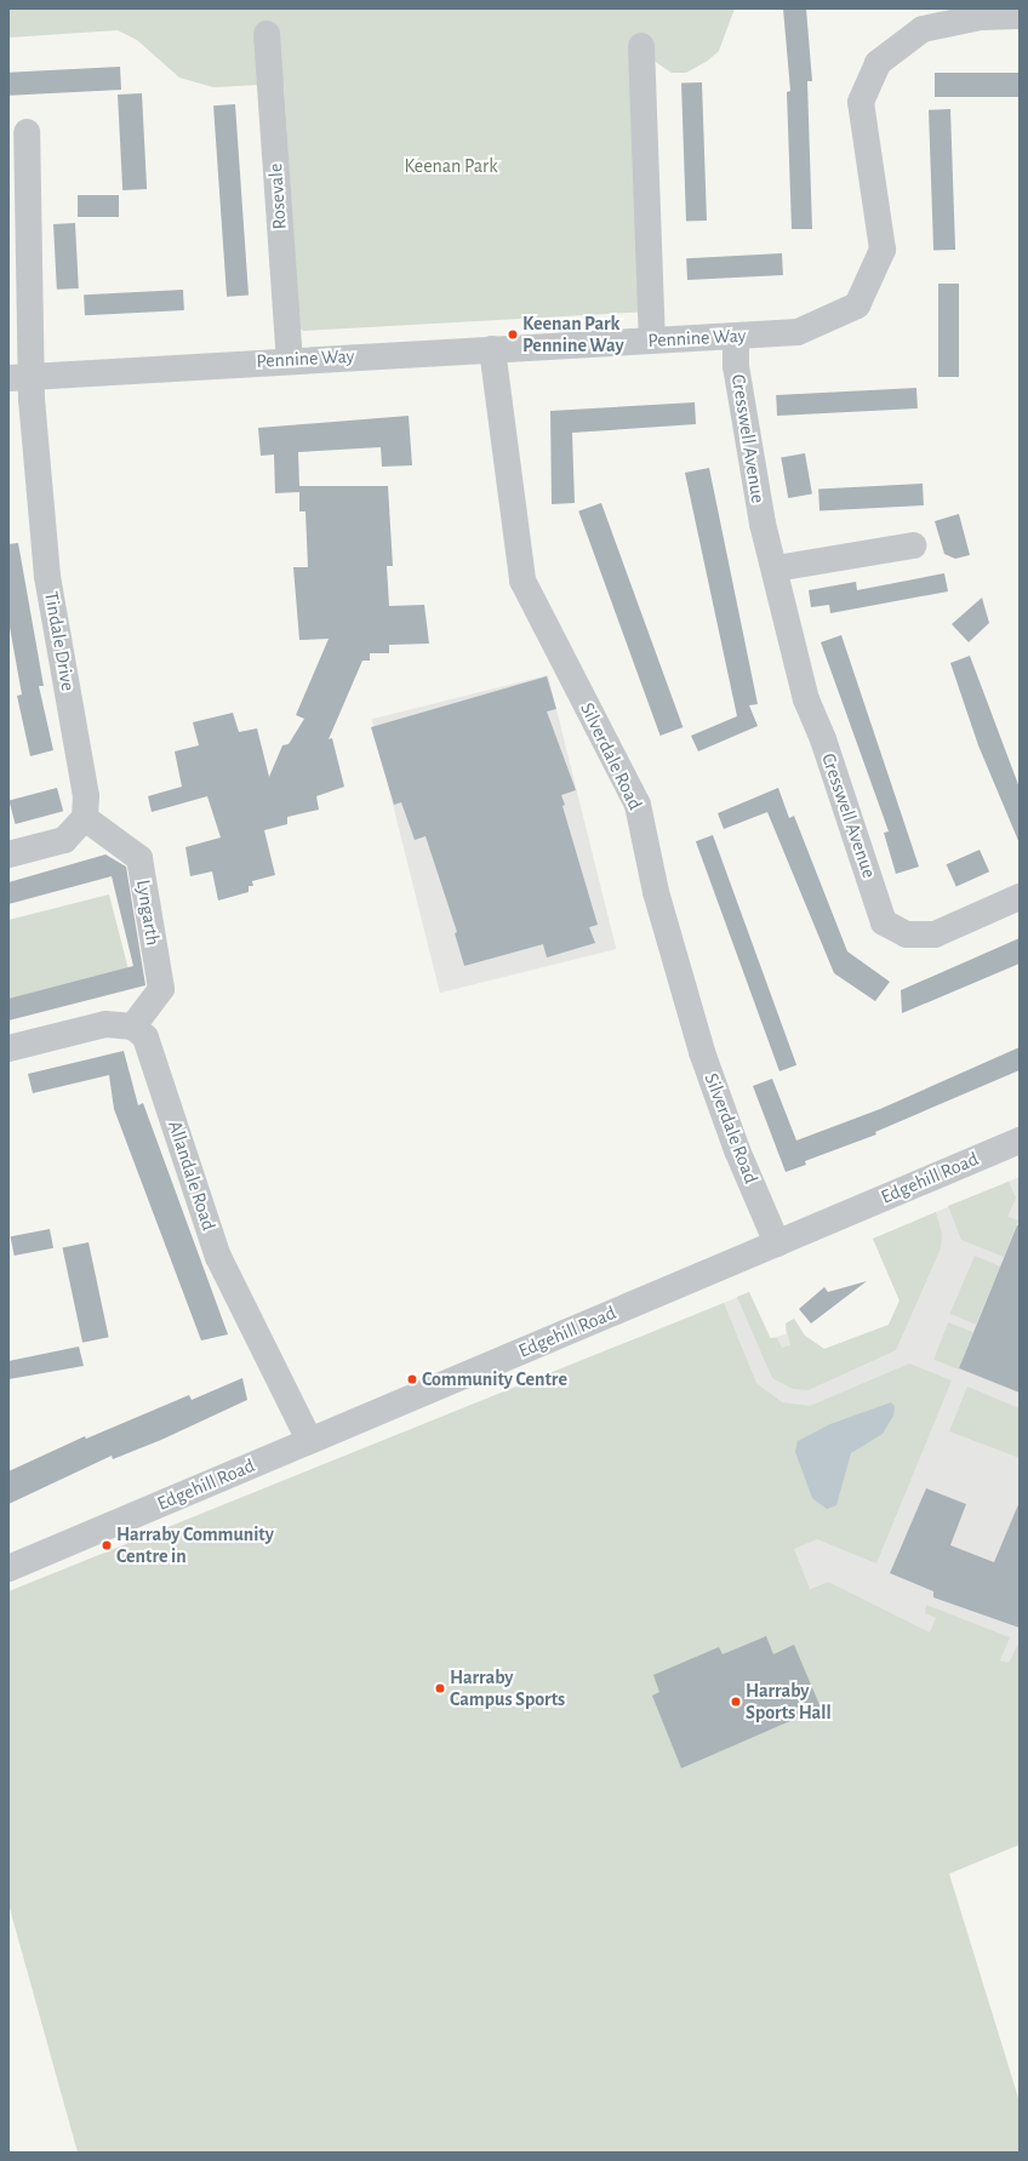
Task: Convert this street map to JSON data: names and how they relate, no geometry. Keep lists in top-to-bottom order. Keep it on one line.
{"streets":{"street":["Rosevale","Pennine Way","Cresswell Avenue","Tindale Drive","Silverdale Road","Lyngarth","Allandale Road","Edgehill Road"]},"crossings":[["Rosevale","Pennine Way"],["Pennine Way","Cresswell Avenue"],["Pennine Way","Tindale Drive"],["Pennine Way","Silverdale Road"],["Tindale Drive","Lyngarth"],["Silverdale Road","Edgehill Road"],["Lyngarth","Allandale Road"],["Allandale Road","Edgehill Road"]],"parks":["Keenan Park"],"places":["Keenan Park Pennine Way","Community Centre","Harraby Community Centre in","Harraby Campus Sports","Harraby Sports Hall"]}
